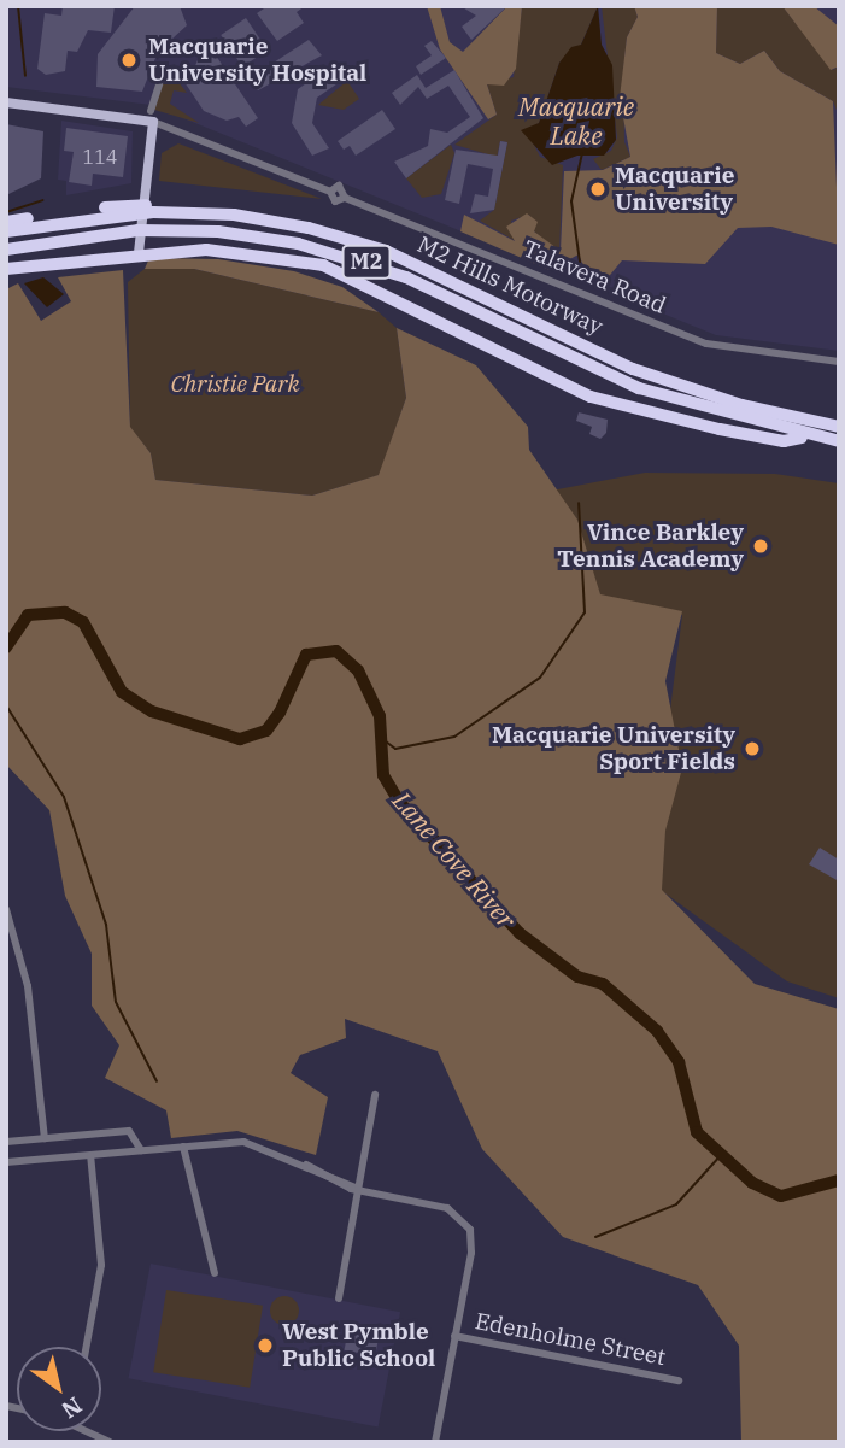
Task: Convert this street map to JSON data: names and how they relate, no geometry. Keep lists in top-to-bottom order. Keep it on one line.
{"streets":{"highway":["M2","M2 Hills Motorway"],"street":["Talavera Road","Edenholme Street"]},"crossings":[["M2","M2 Hills Motorway"]],"water":["Macquarie Lake","Lane Cove River"],"parks":["Christie Park"],"places":["Macquarie University Hospital","Macquarie University","Vince Barkley Tennis Academy","Macquarie University Sport Fields","West Pymble Public School"],"house_numbers":["114"],"north":"bottom right"}
